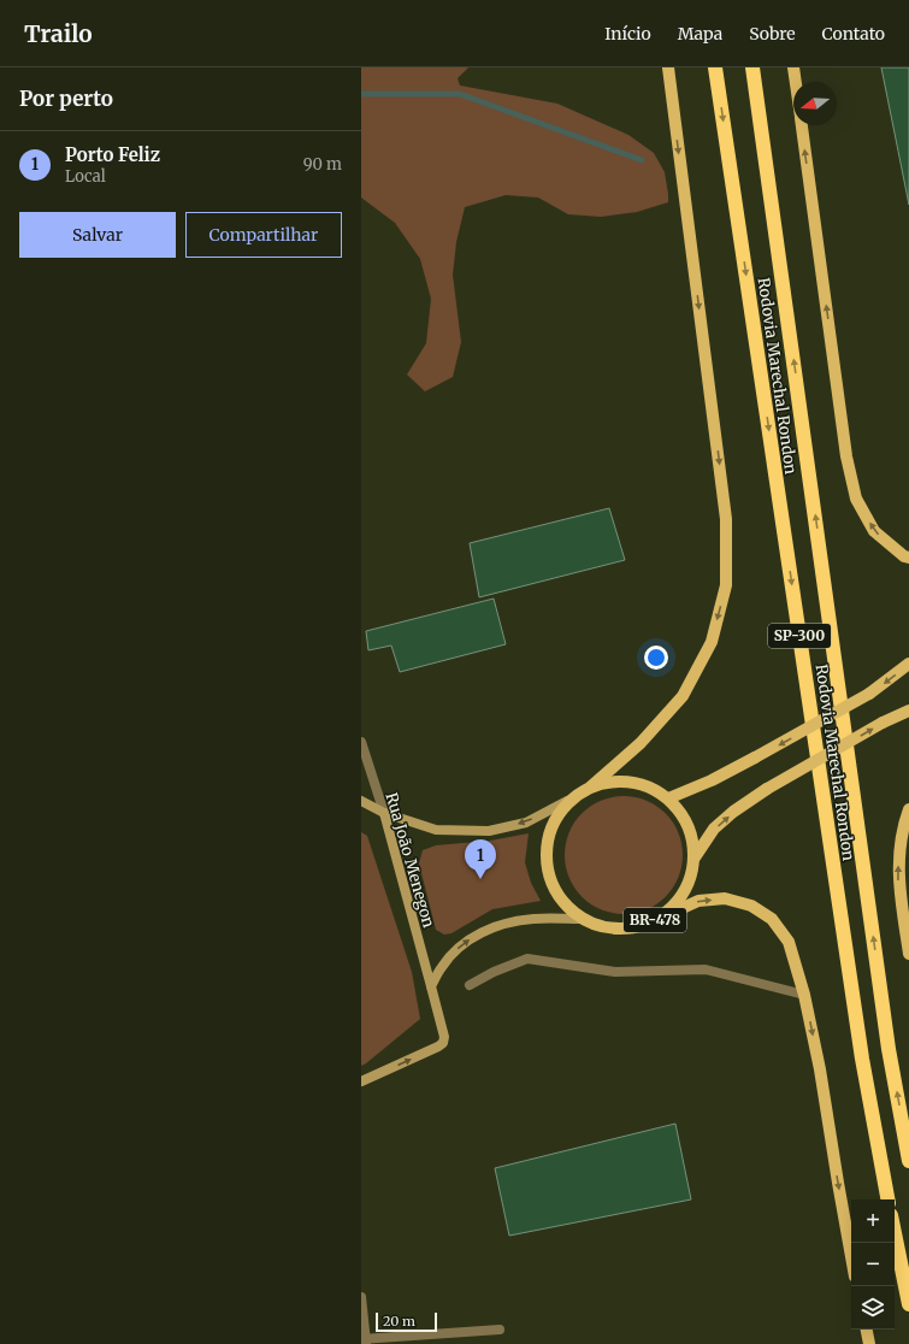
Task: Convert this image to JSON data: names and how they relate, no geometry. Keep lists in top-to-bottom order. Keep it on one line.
{"streets":{"highway":["Rodovia Marechal Rondon","SP-300"],"main road":["Rua João Menegon","BR-478"]},"crossings":[["Rua João Menegon","BR-478"]],"scale_bar":"20 m","north":"left","page":{"header":"Trailo","nav":["Início","Mapa","Sobre","Contato"],"heading":"Por perto","list":[{"mark":"1","name":"Porto Feliz","note":"Local","value":"90 m"}],"buttons":["Salvar","Compartilhar"],"pins":"1","map_buttons":["+","−"],"scale":"20 m"}}
